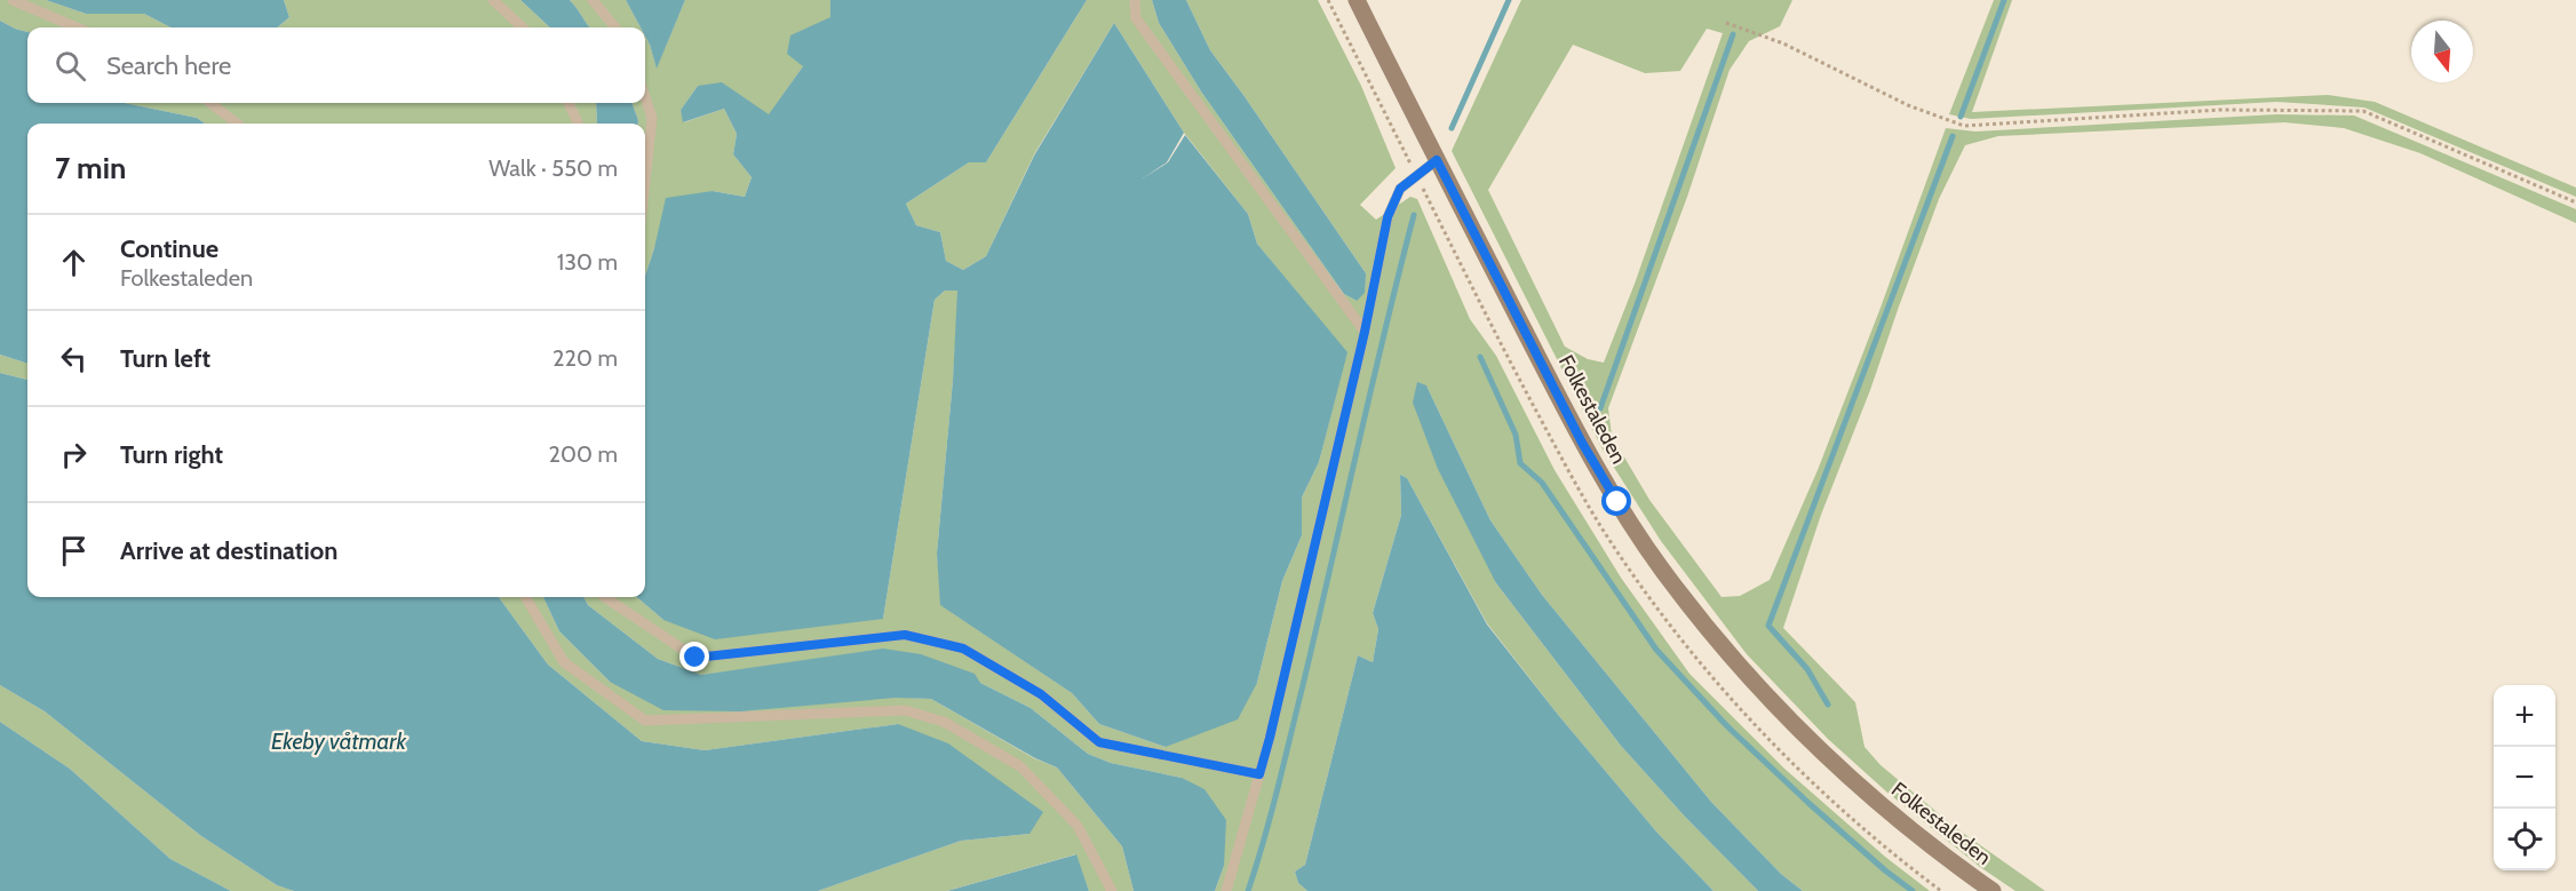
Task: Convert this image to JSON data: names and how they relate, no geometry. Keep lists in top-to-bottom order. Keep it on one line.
{"streets":{"main road":["Folkestaleden"]},"water":["Ekeby våtmark"],"north":"bottom","page":{"search":"Search here","heading":["7 min","Walk · 550 m"],"list":[["Continue","Folkestaleden","130 m"],["Turn left","220 m"],["Turn right","200 m"],"Arrive at destination"],"map_buttons":["+","−"]}}
